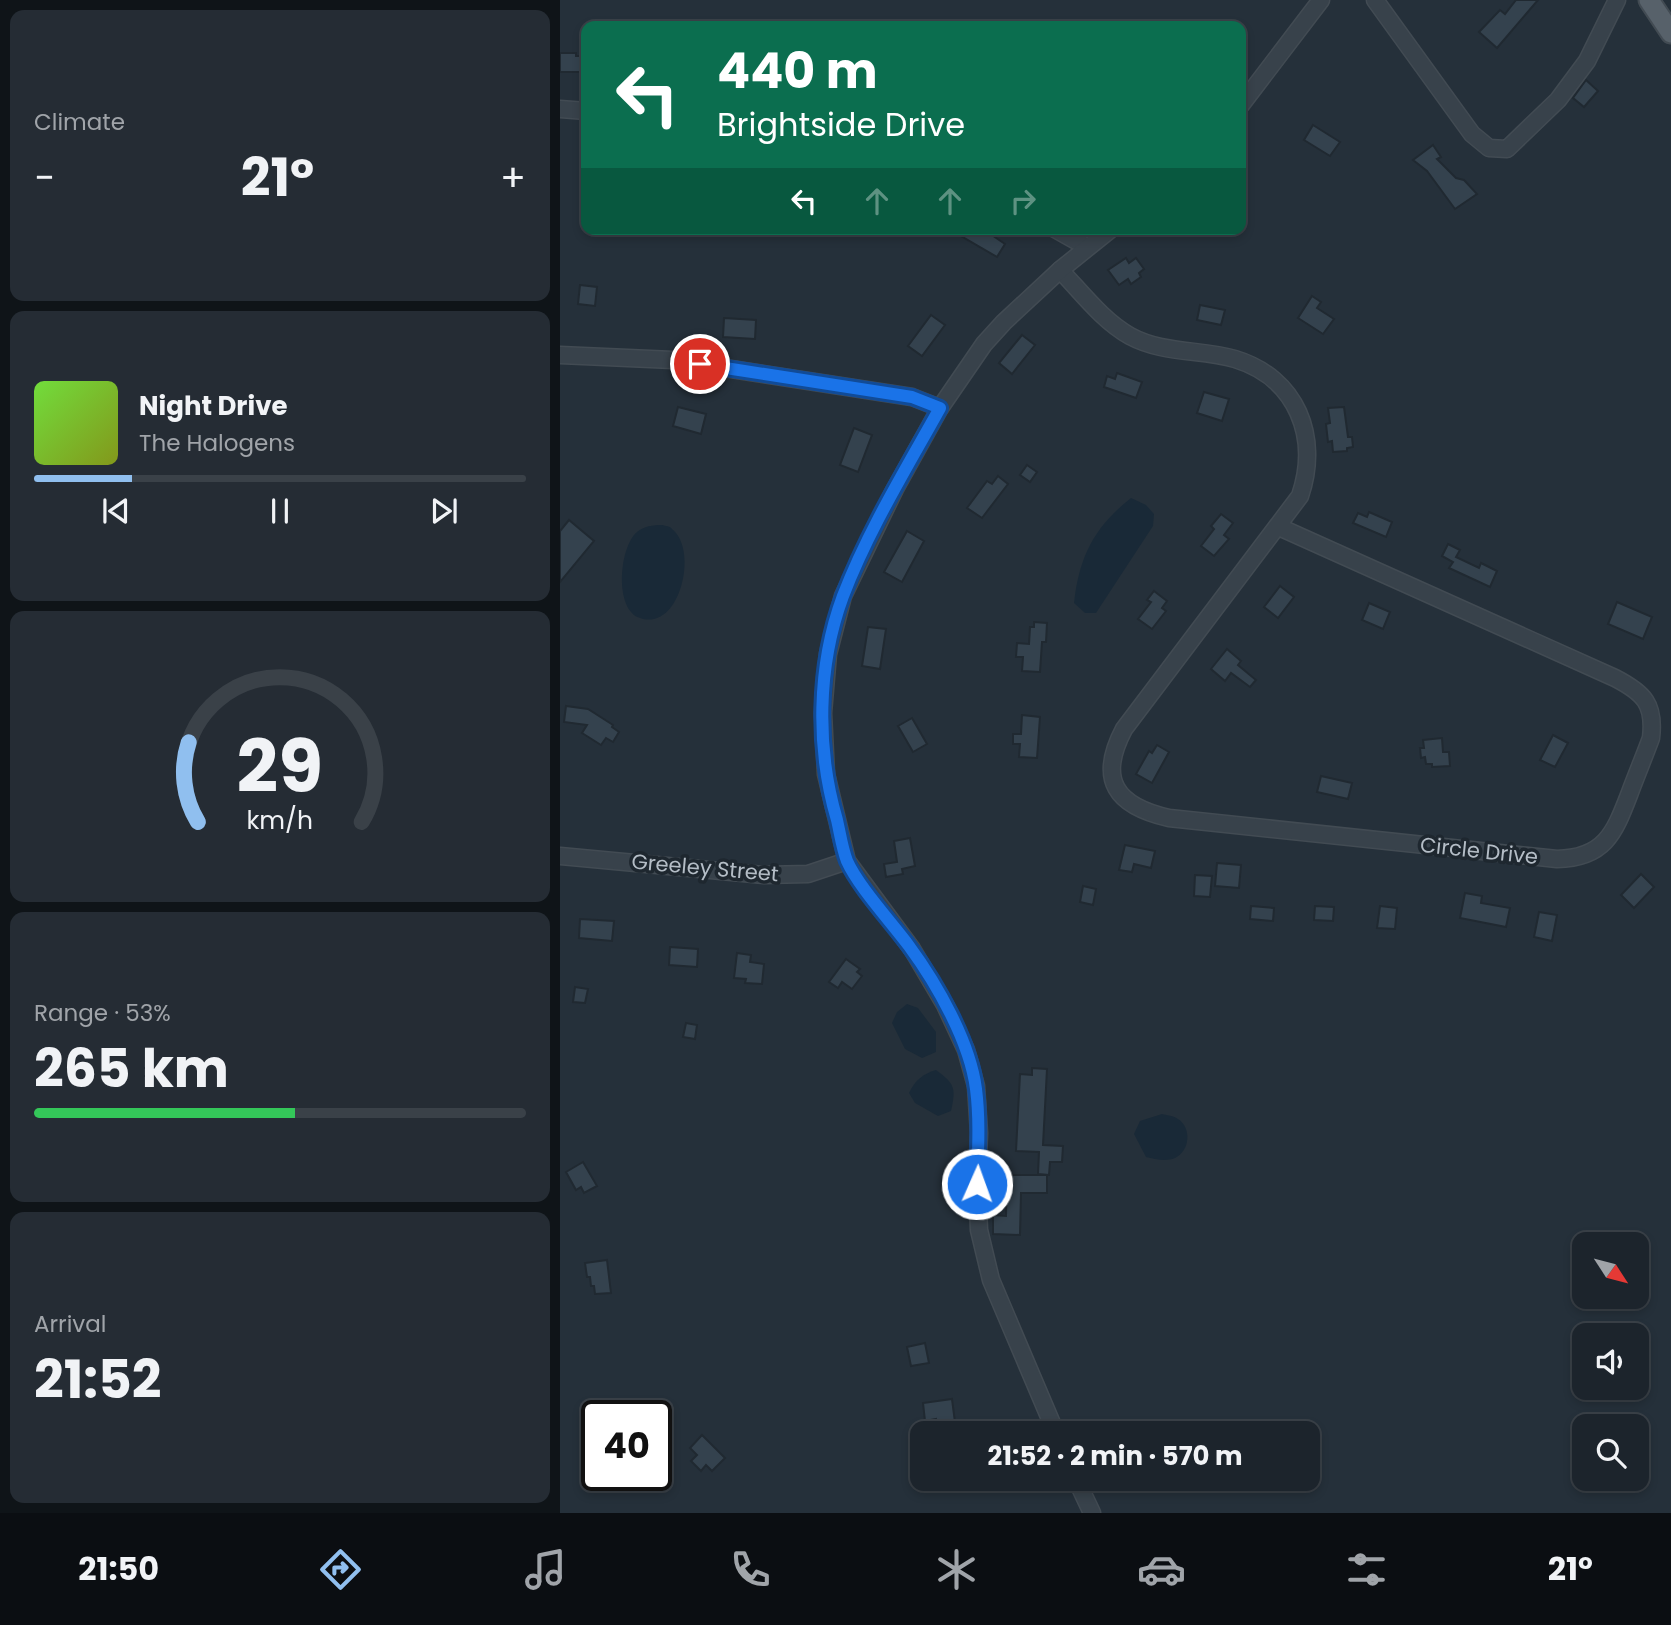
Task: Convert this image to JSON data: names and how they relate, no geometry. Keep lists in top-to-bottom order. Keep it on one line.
{"streets":{"street":["Circle Drive","Greeley Street"]},"north":"bottom right","page":{"tile":["Climate",["Range · 53%","265 km"],["Arrival","21:52"]],"turn":["440 m","Brightside Drive"],"heat":["−","21°","+"],"song":["Night Drive","The Halogens"],"limit":"40","trip":"21:52 · 2 min · 570 m","tabs":["21:50","21°"],"gauge":["29","km/h"]}}
